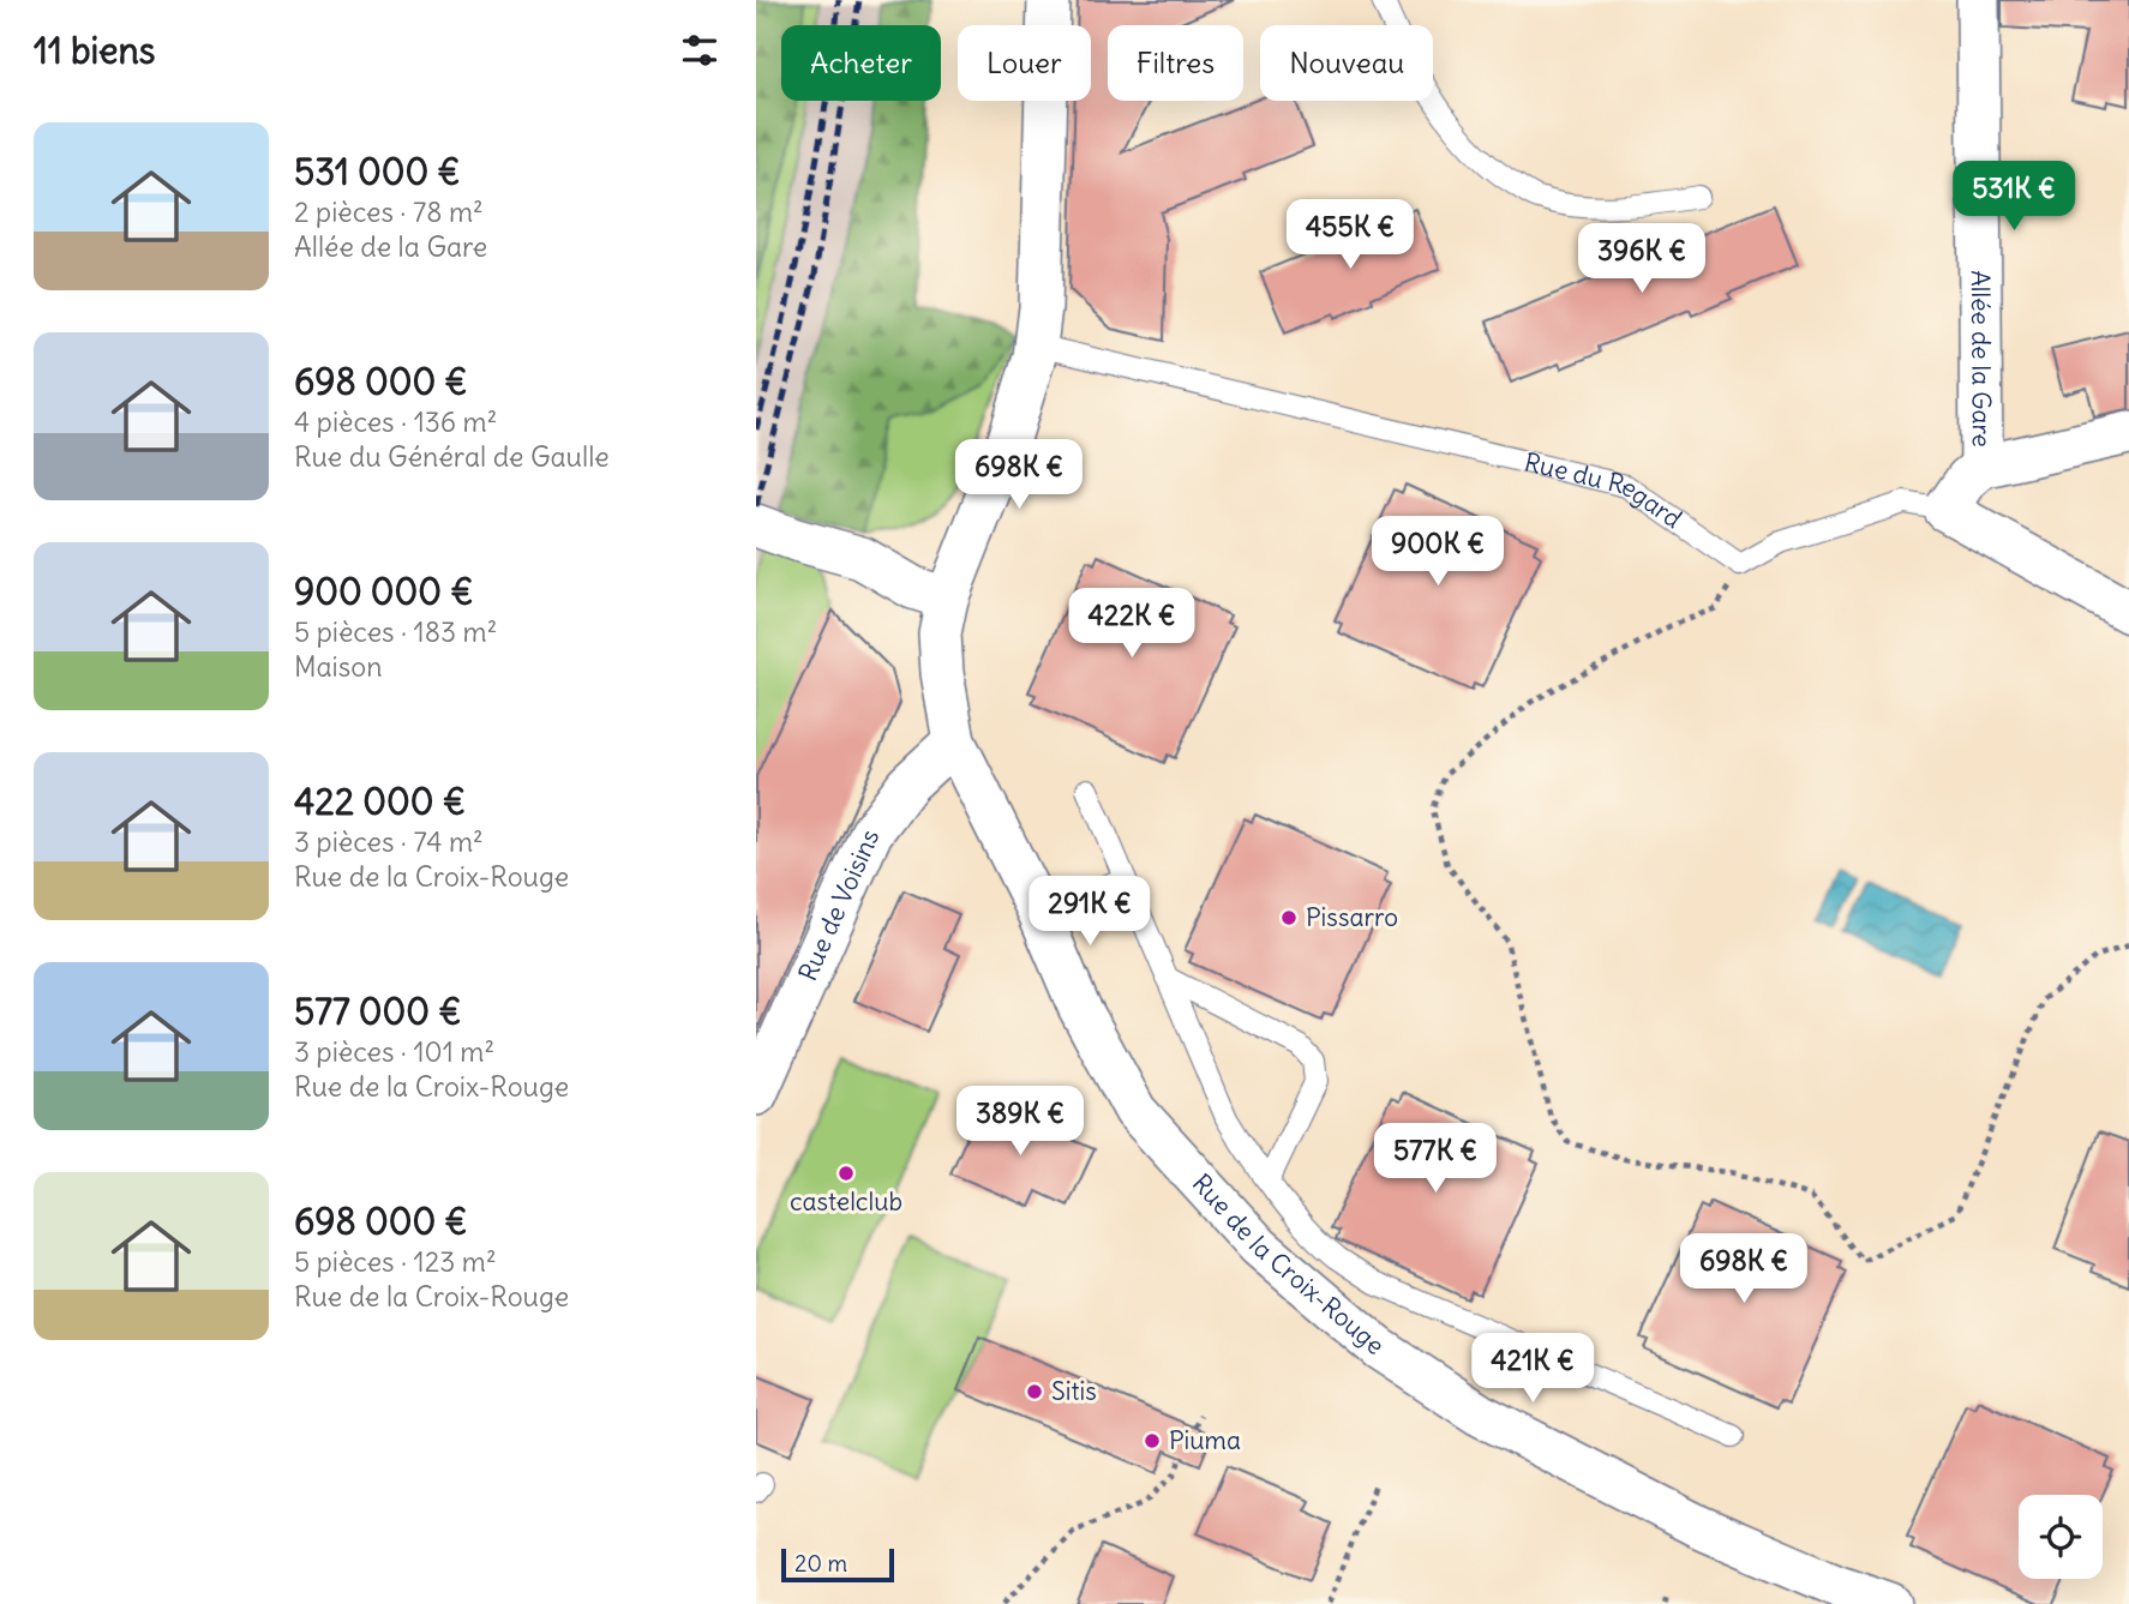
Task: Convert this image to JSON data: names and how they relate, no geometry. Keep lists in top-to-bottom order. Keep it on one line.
{"streets":{"street":["Allée de la Gare","Rue de Voisins","Rue de la Croix-Rouge"],"lane":["Rue du Regard"]},"crossings":[["Rue du Regard","Rue de la Croix-Rouge"],["Rue de Voisins","Rue de la Croix-Rouge"]],"places":["Pissarro","castelclub","Sitis","Piuma"],"scale_bar":"20 m","page":{"heading":"11 biens","chip":["Acheter","Louer","Filtres","Nouveau"],"list":[{"name":"531 000 €","note":"2 pièces · 78 m² · Allée de la Gare"},{"name":"698 000 €","note":"4 pièces · 136 m² · Rue du Général de Gaulle"},{"name":"900 000 €","note":"5 pièces · 183 m² · Maison"},{"name":"422 000 €","note":"3 pièces · 74 m² · Rue de la Croix-Rouge"},{"name":"577 000 €","note":"3 pièces · 101 m² · Rue de la Croix-Rouge"},{"name":"698 000 €","note":"5 pièces · 123 m² · Rue de la Croix-Rouge"}],"price":["531K €","455K €","396K €","698K €","900K €","422K €","291K €","389K €","577K €","698K €","421K €"],"scale":"20 m"}}
